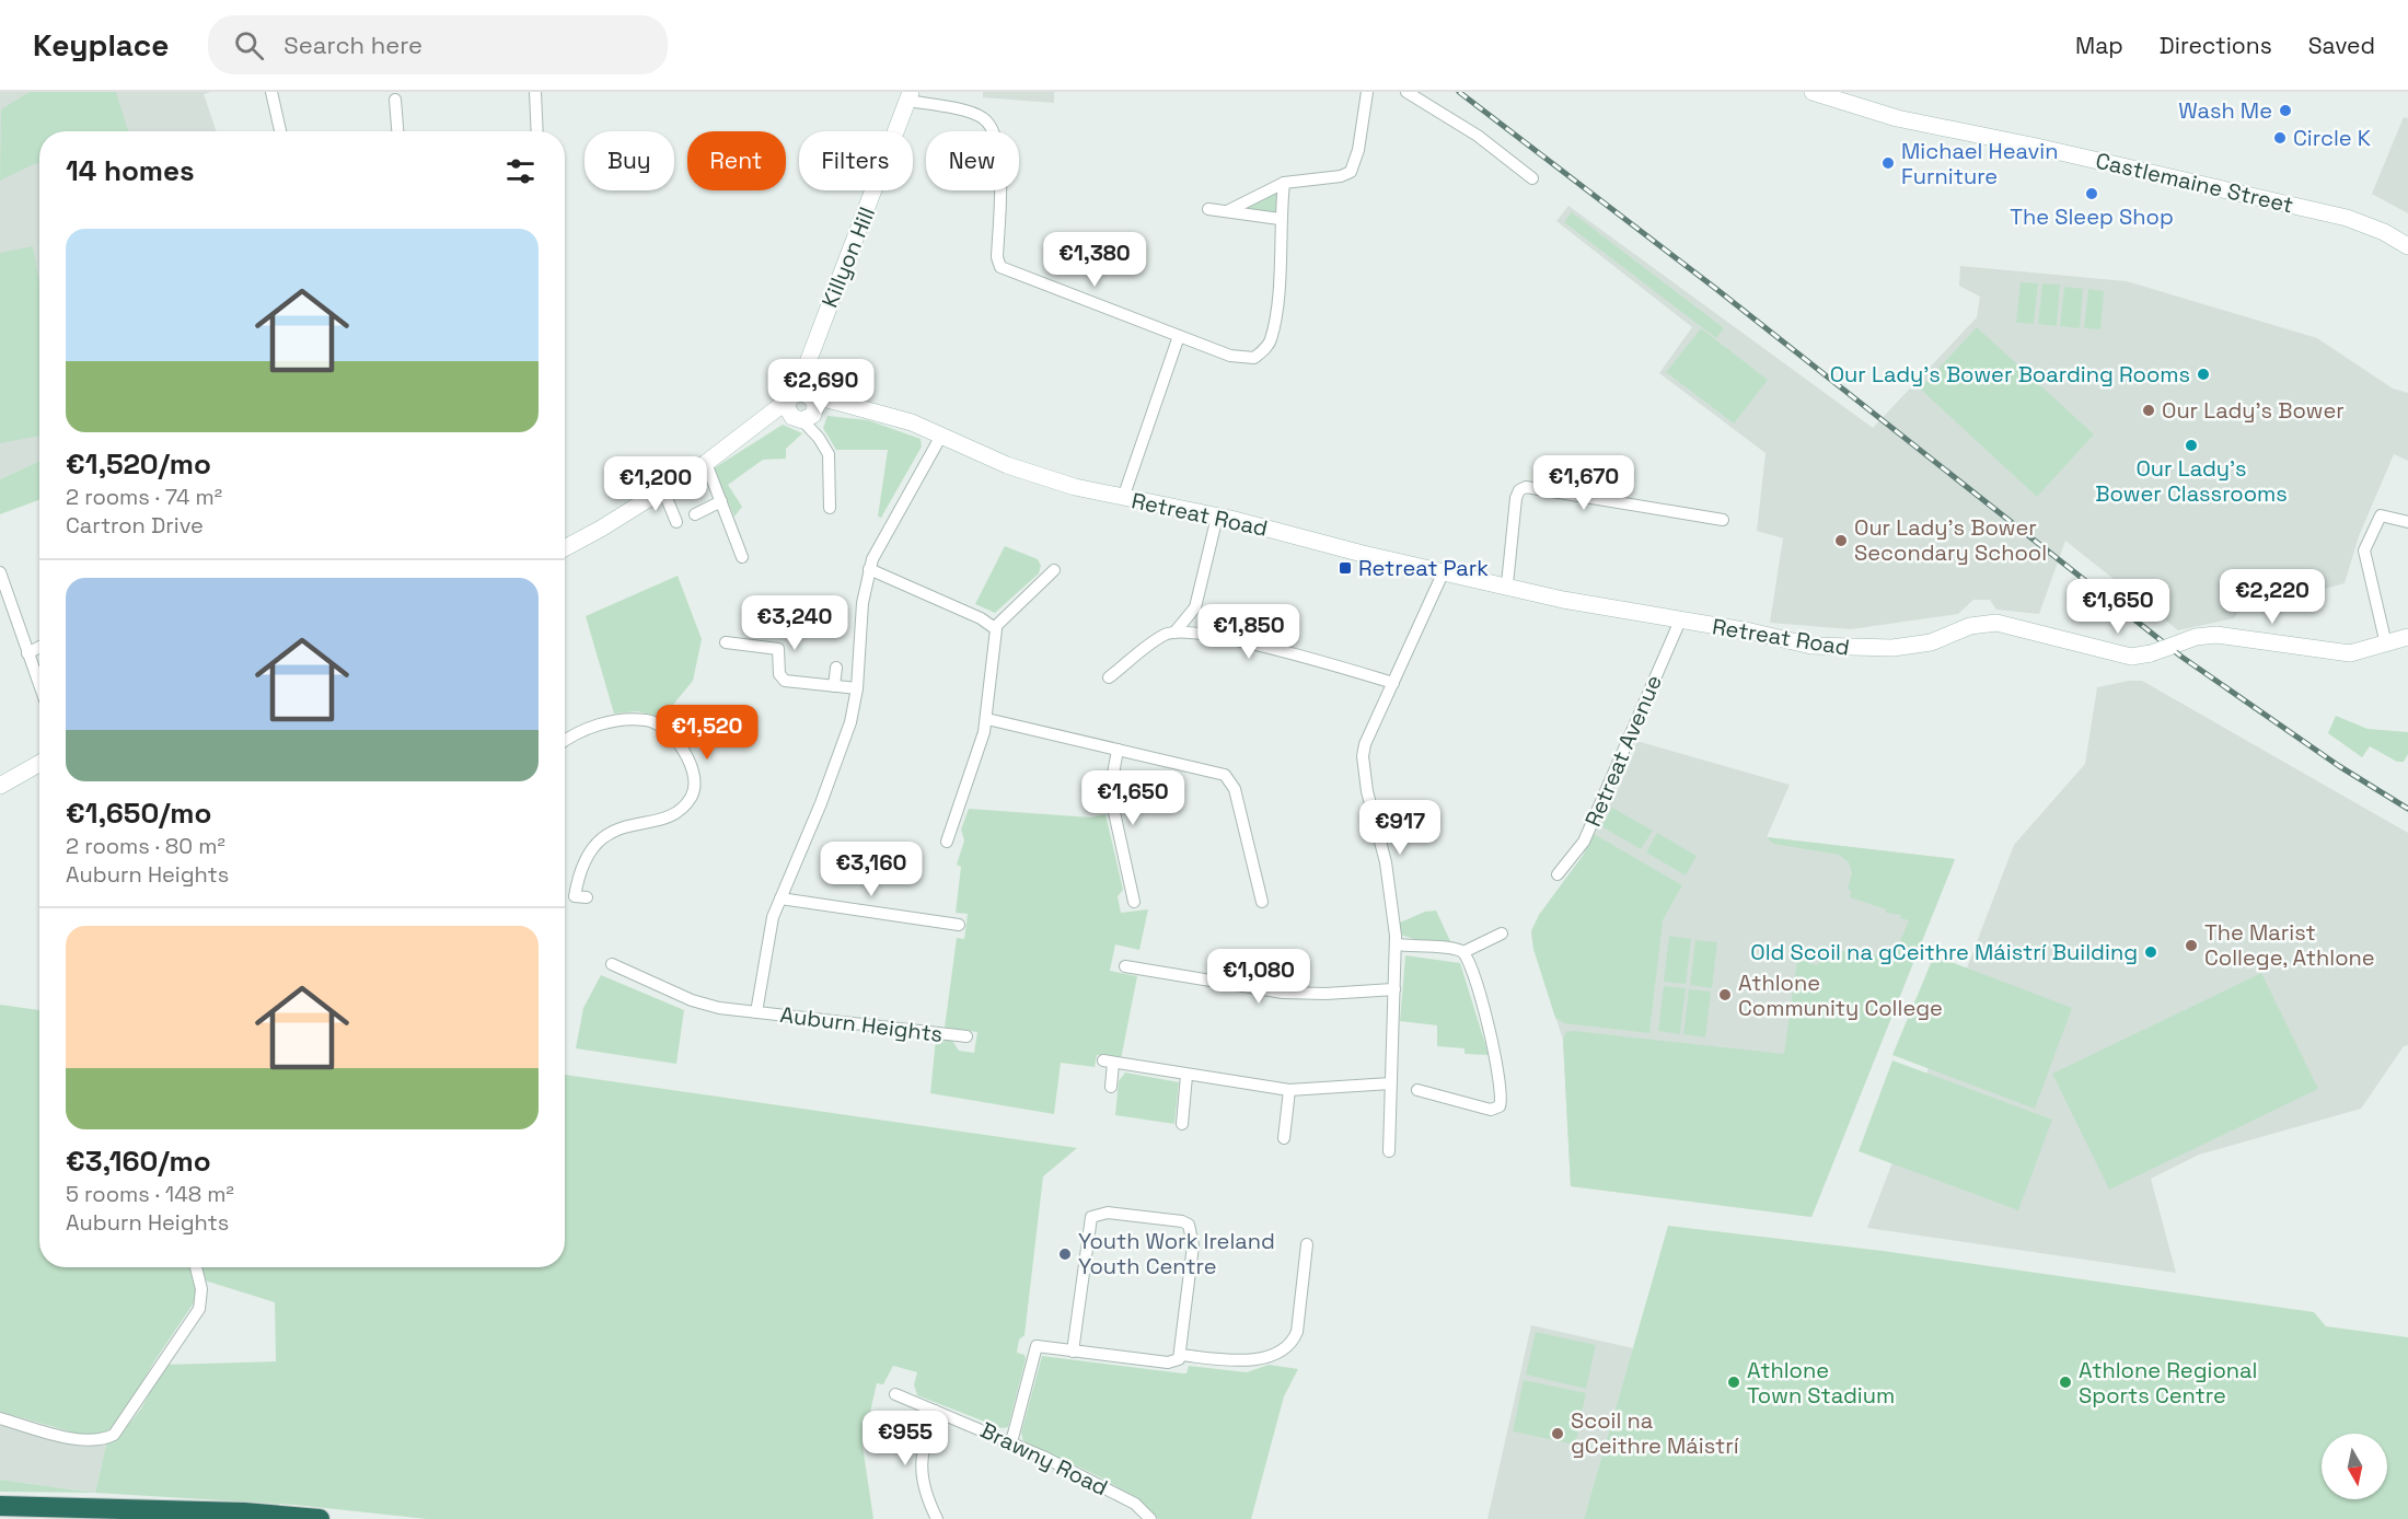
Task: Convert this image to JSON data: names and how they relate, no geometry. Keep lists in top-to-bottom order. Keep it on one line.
{"streets":{"street":["Castlemaine Street","Killyon Hill","Retreat Road","Retreat Avenue","Auburn Heights","Brawny Road"]},"crossings":[["Killyon Hill","Retreat Road"],["Retreat Road","Retreat Avenue"],["Retreat Road","Auburn Heights"]],"places":{"other":["Wash Me","Circle K","Michael Heavin Furniture","The Sleep Shop","Our Lady's Bower Boarding Rooms","Our Lady's Bower","Our Lady's Bower Classrooms","Our Lady's Bower Secondary School","The Marist College, Athlone","Old Scoil na gCeithre Máistrí Building","Athlone Community College","Youth Work Ireland Youth Centre","Athlone Town Stadium","Athlone Regional Sports Centre","Scoil na gCeithre Máistrí"],"transit":["Retreat Park"]},"north":"bottom","page":{"header":"Keyplace","search":"Search here","nav":["Map","Directions","Saved"],"chip":["Buy","Rent","Filters","New"],"heading":"14 homes","list":[{"name":"€1,520/mo","note":"2 rooms · 74 m² · Cartron Drive"},{"name":"€1,650/mo","note":"2 rooms · 80 m² · Auburn Heights"},{"name":"€3,160/mo","note":"5 rooms · 148 m² · Auburn Heights"}],"price":["€1,380","€2,690","€1,670","€1,200","€2,220","€1,650","€3,240","€1,850","€1,520","€1,650","€917","€3,160","€1,080","€955"]}}
